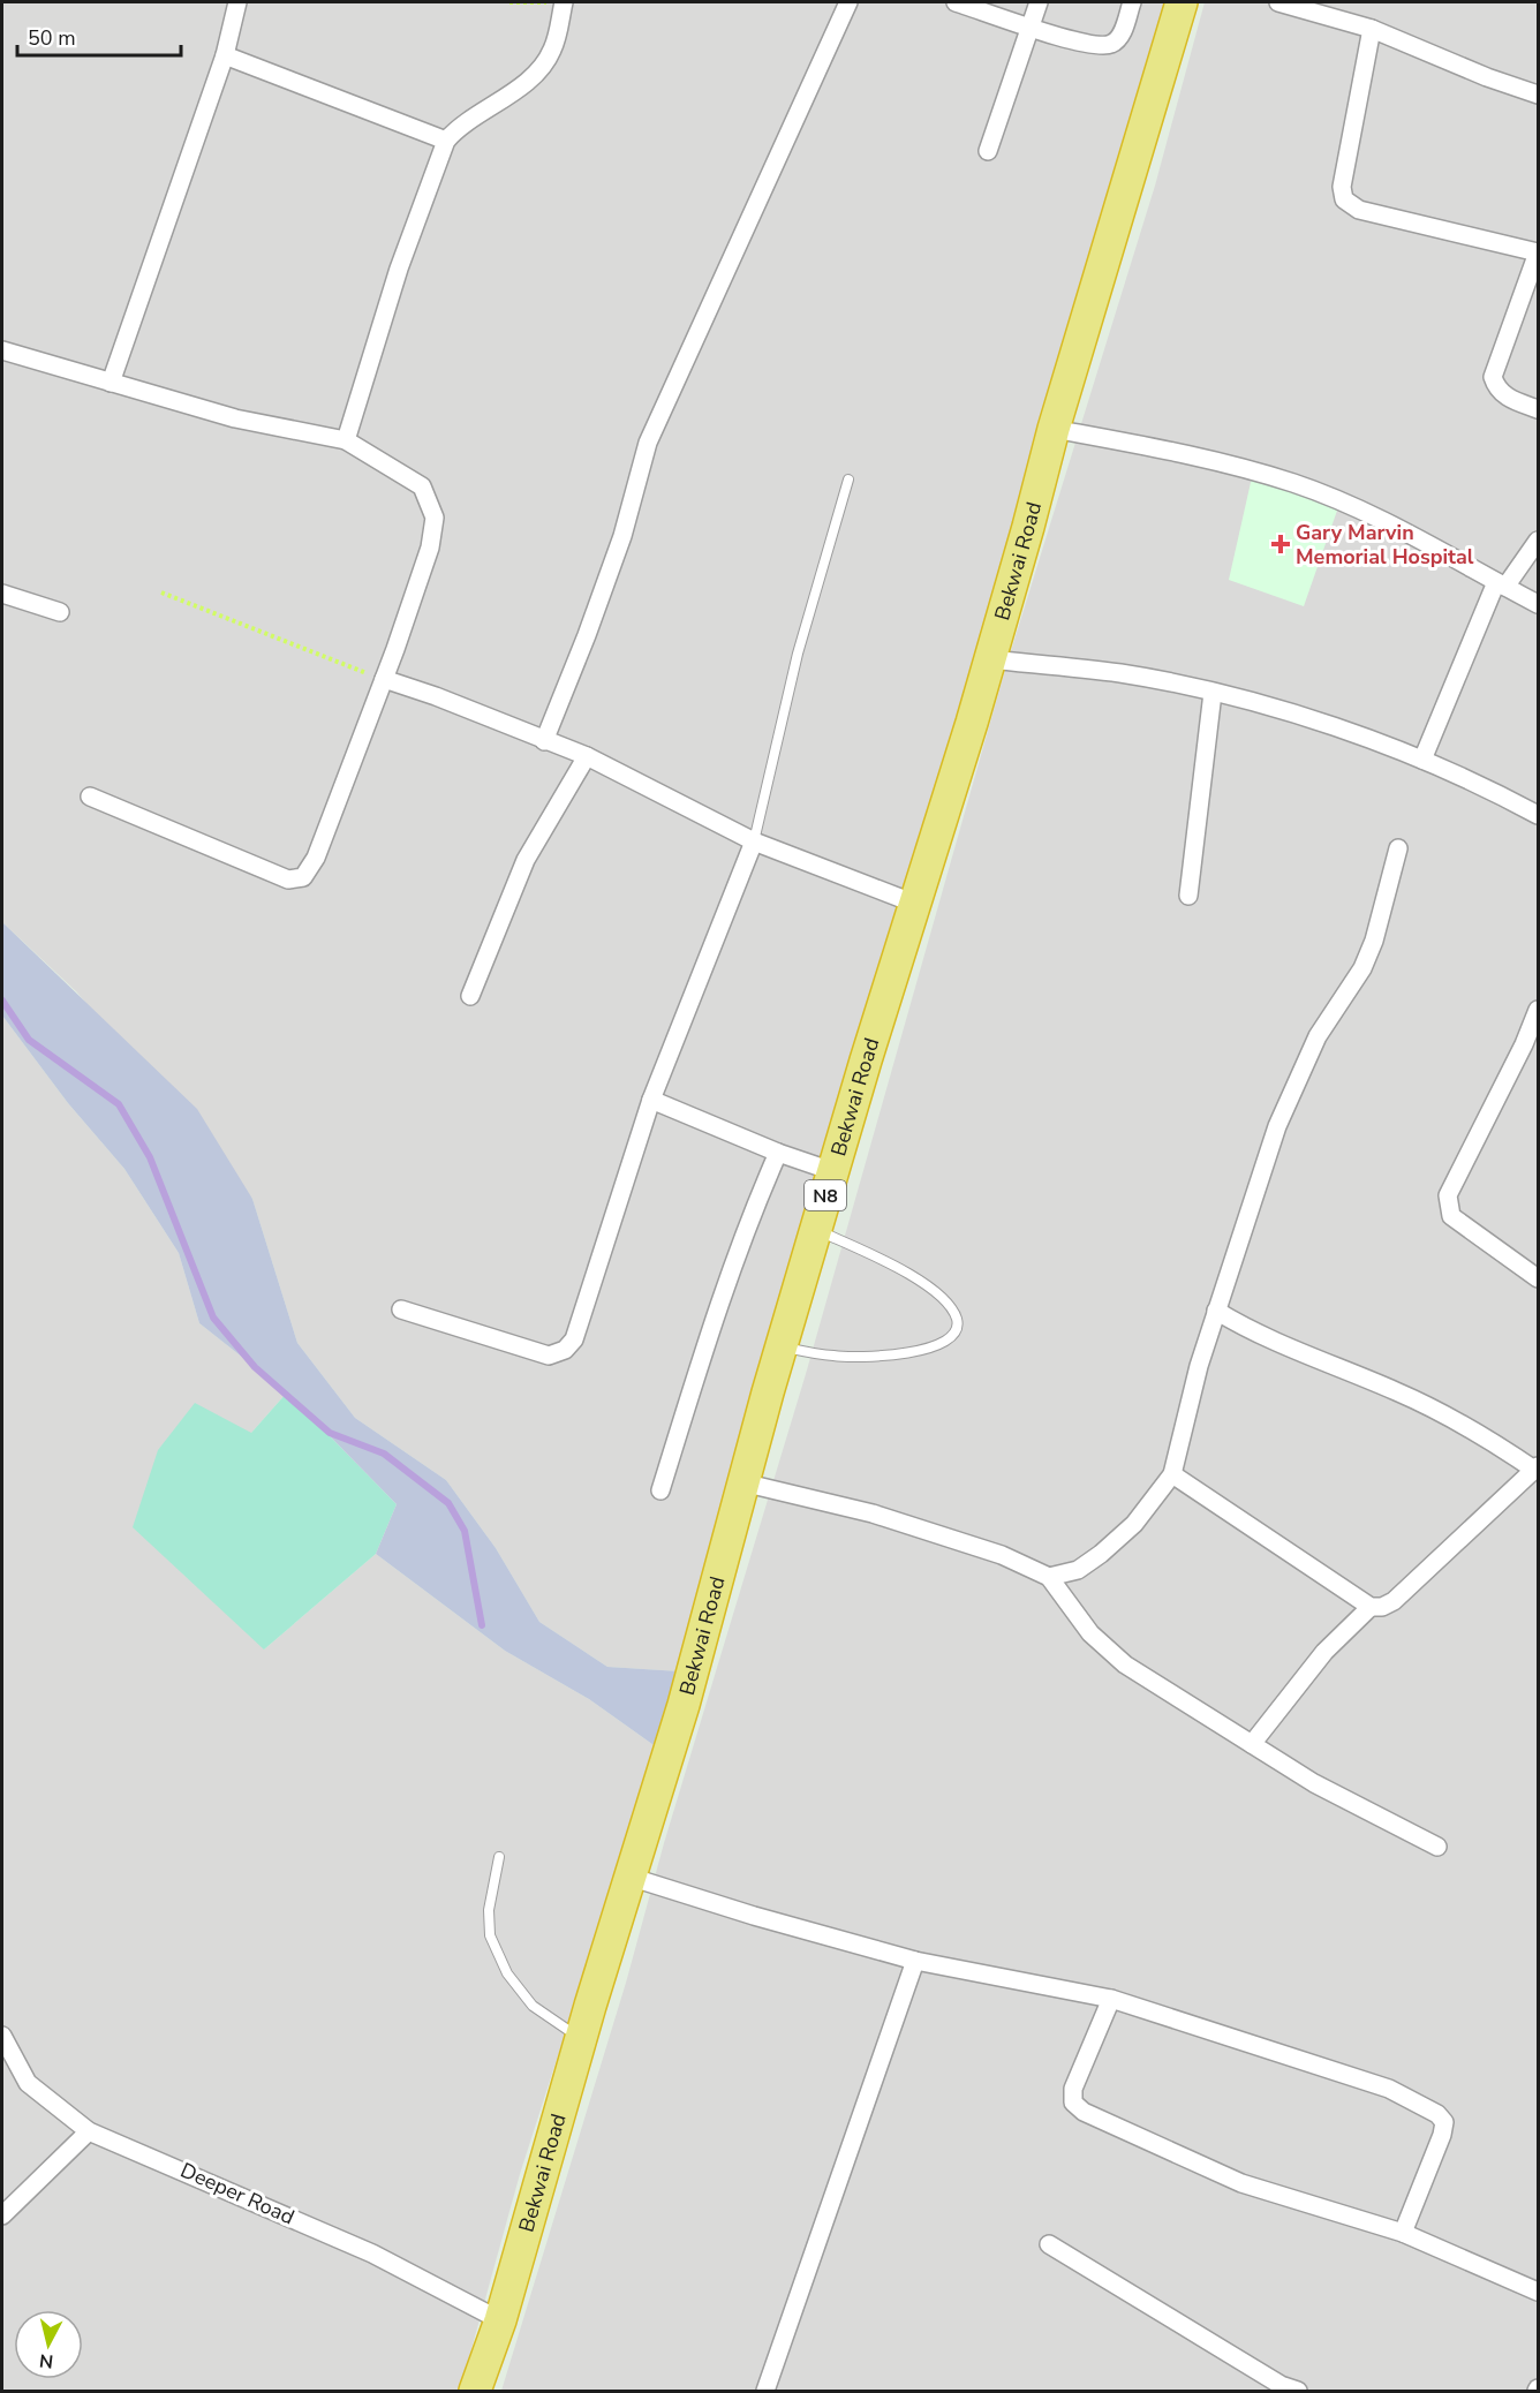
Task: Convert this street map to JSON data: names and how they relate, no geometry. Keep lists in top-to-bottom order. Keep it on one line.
{"streets":{"highway":["Bekwai Road","N8"],"street":["Deeper Road"]},"crossings":[["Bekwai Road","Deeper Road"]],"places":{"health":["Gary Marvin Memorial Hospital"]},"scale_bar":"50 m","north":"bottom"}
